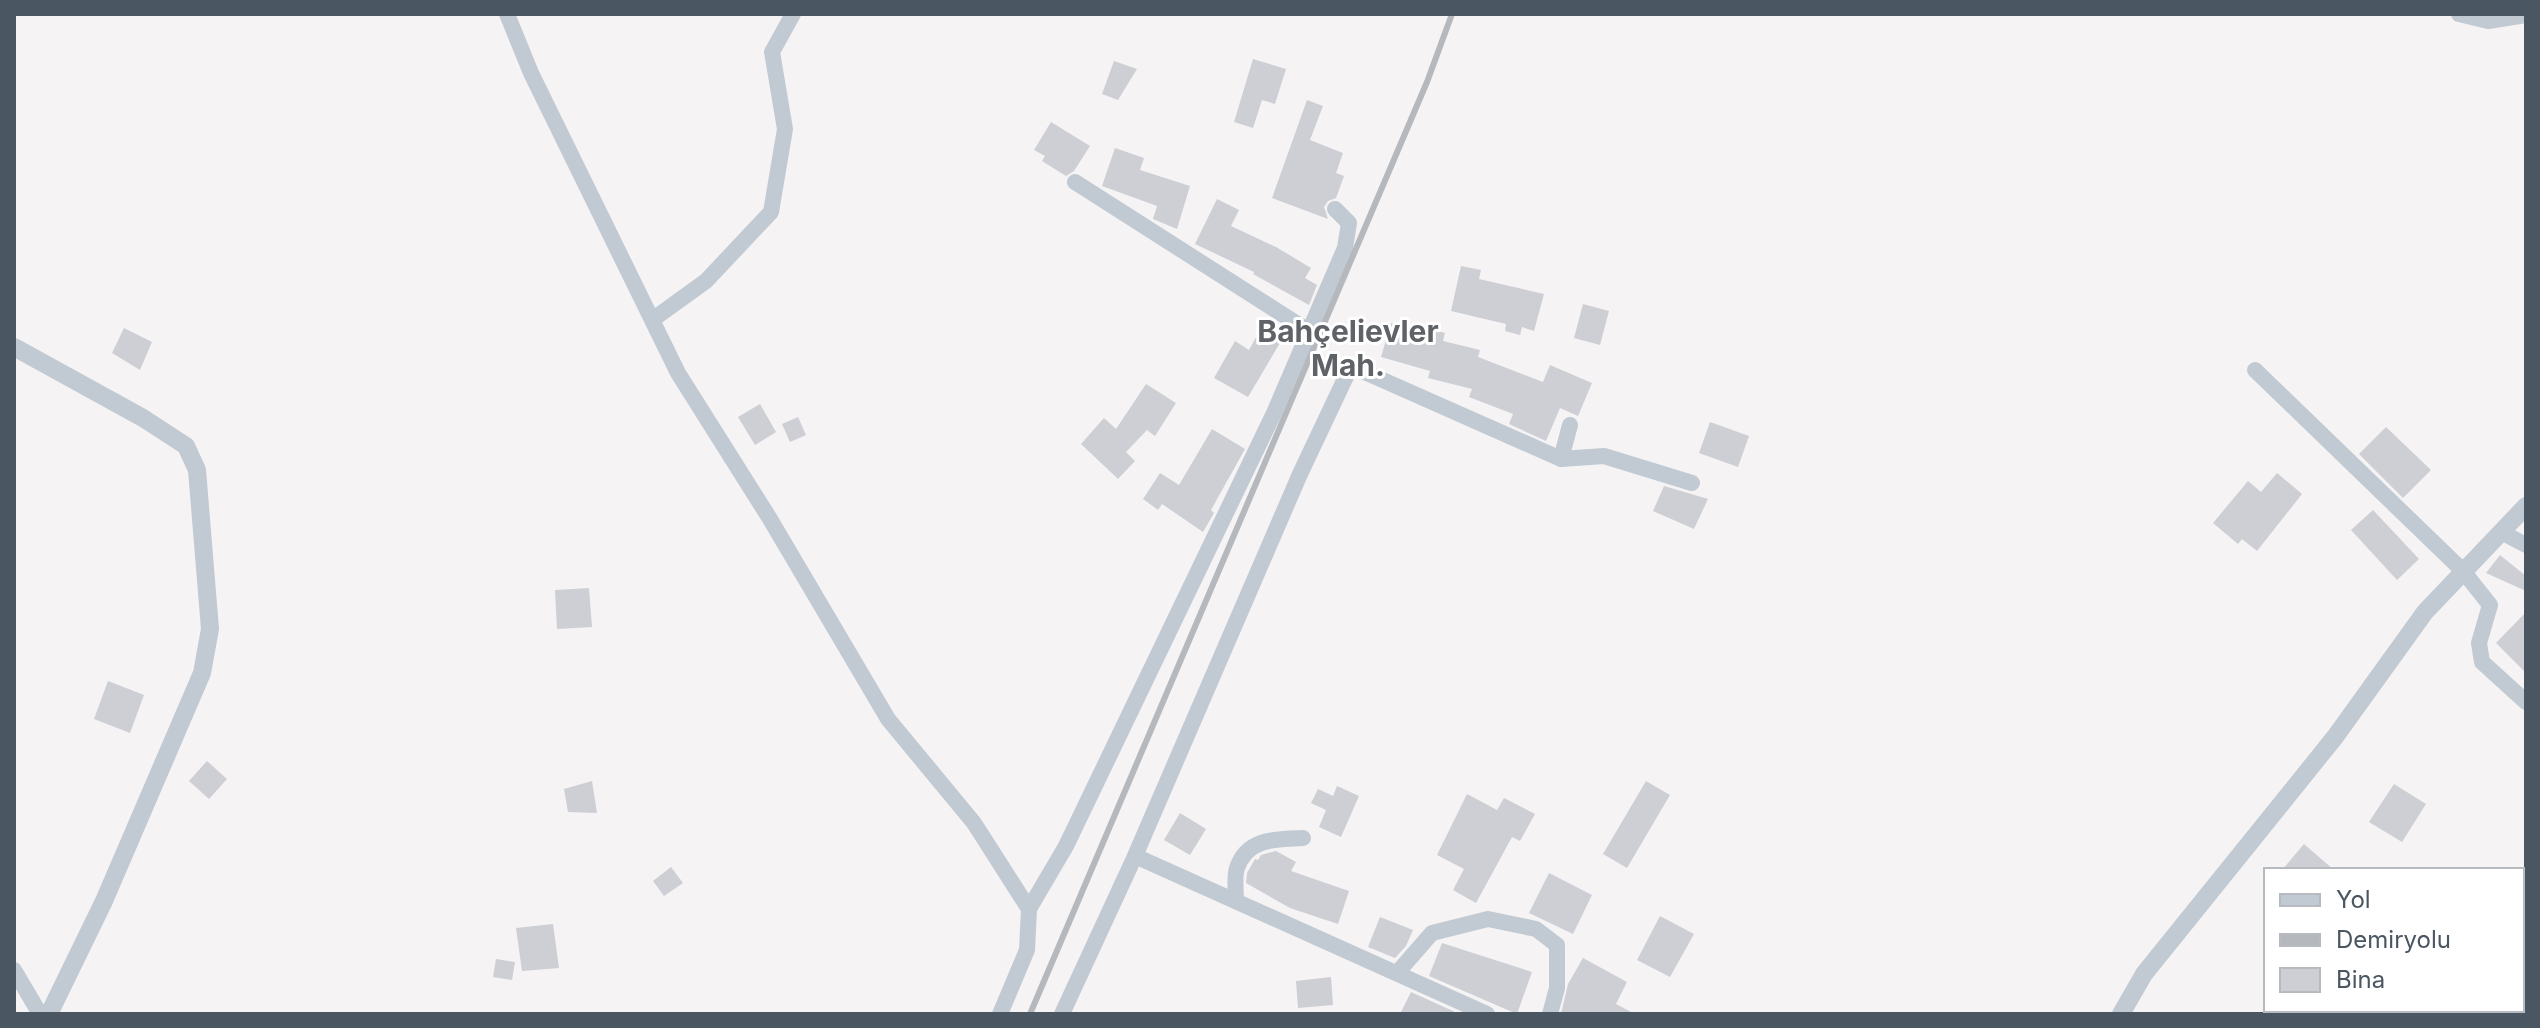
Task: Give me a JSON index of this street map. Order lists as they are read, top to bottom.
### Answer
{
  "districts": ["Bahçelievler Mah."],
  "legend": ["Yol", "Demiryolu", "Bina"]
}
